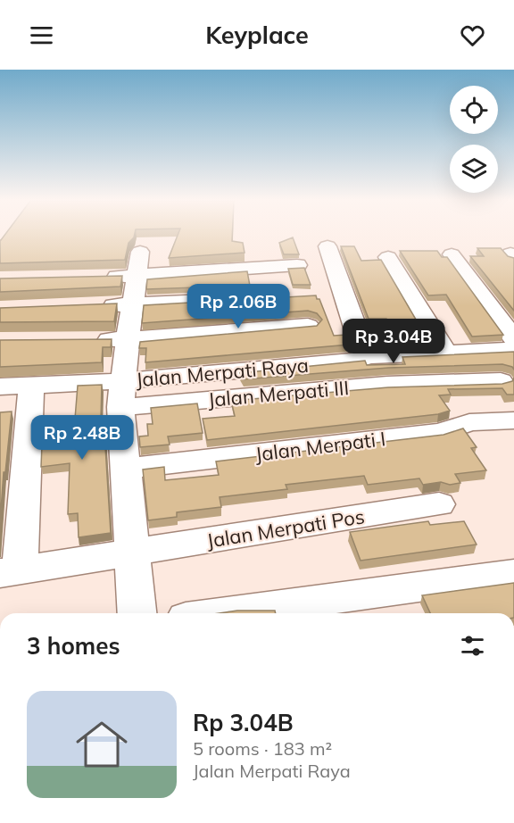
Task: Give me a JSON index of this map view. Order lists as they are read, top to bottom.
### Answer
{
  "streets": {
    "street": [
      "Jalan Merpati Raya",
      "Jalan Merpati III",
      "Jalan Merpati I",
      "Jalan Merpati Pos"
    ]
  },
  "crossings": [
    ["Jalan Merpati Raya", "Jalan Merpati III"]
  ],
  "page": {
    "header": "Keyplace",
    "price": ["Rp 2.06B", "Rp 3.04B", "Rp 2.48B"],
    "heading": "3 homes",
    "list": [
      {
        "name": "Rp 3.04B",
        "note": "5 rooms · 183 m² · Jalan Merpati Raya"
      }
    ]
  }
}
